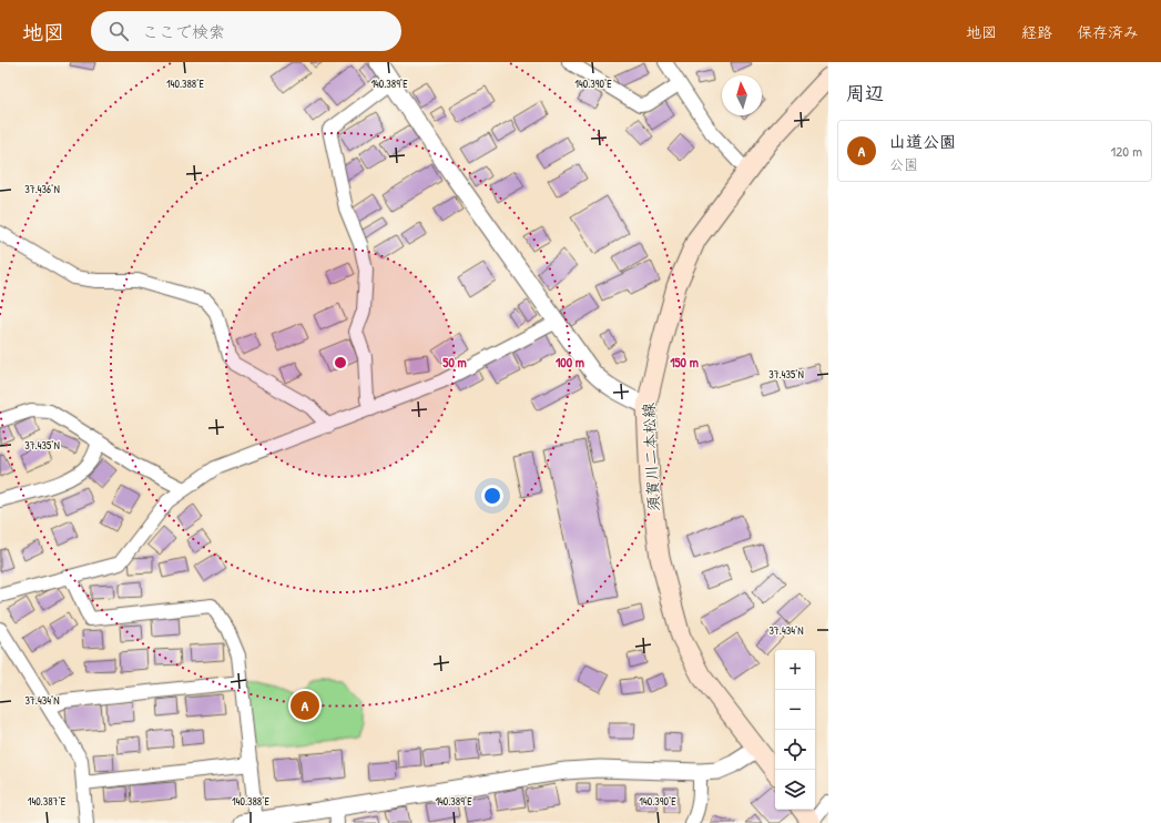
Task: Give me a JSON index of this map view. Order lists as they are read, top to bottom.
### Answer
{
  "streets": {
    "main road": ["須賀川二本松線"]
  },
  "north": "top",
  "page": {
    "header": "地図",
    "search": "ここで検索",
    "nav": ["地図", "経路", "保存済み"],
    "heading": "周辺",
    "list": [
      {
        "mark": "A",
        "name": "山道公園",
        "note": "公園",
        "value": "120 m"
      }
    ],
    "map_buttons": ["+", "−"],
    "pins": "A"
  },
  "coordinates": [
    "140.388°E",
    "140.389°E",
    "140.390°E",
    "37.436°N",
    "37.435°N",
    "37.434°N",
    "140.387°E"
  ],
  "rings": ["50 m", "100 m", "150 m"]
}
